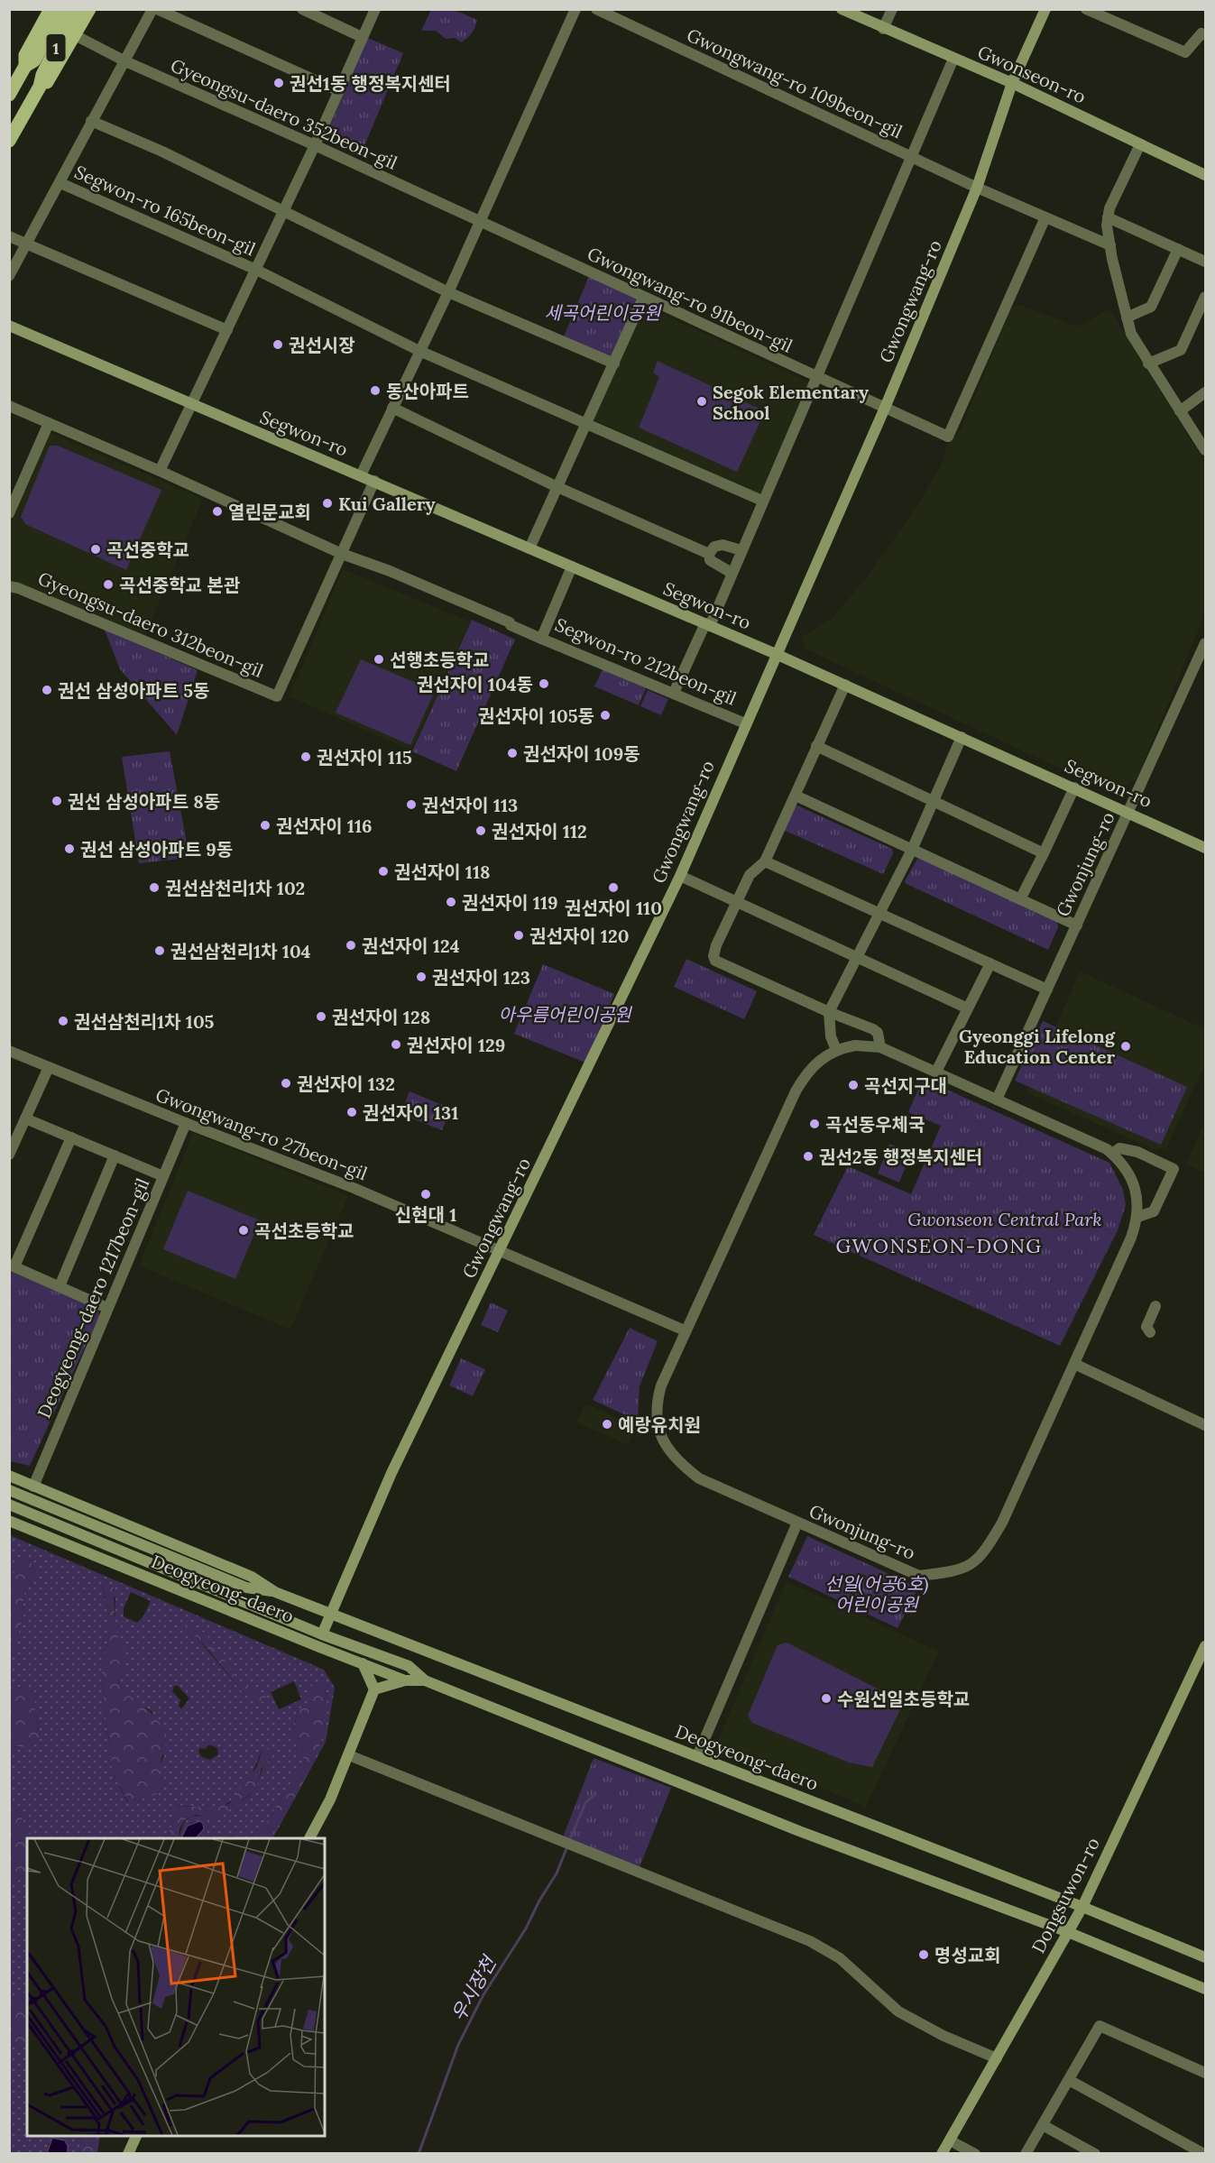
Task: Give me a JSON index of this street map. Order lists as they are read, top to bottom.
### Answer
{
  "streets": {
    "main road": [
      "1",
      "Gwonseon-ro",
      "Gwongwang-ro",
      "Segwon-ro",
      "Deogyeong-daero",
      "Dongsuwon-ro"
    ],
    "street": [
      "Gwongwang-ro 109beon-gil",
      "Gyeongsu-daero 352beon-gil",
      "Segwon-ro 165beon-gil",
      "Gwongwang-ro 91beon-gil",
      "Gyeongsu-daero 312beon-gil",
      "Segwon-ro 212beon-gil",
      "Gwonjung-ro",
      "Gwongwang-ro 27beon-gil",
      "Deogyeong-daero 1217beon-gil"
    ]
  },
  "crossings": [
    ["Gwonseon-ro", "Gwongwang-ro"],
    ["Gwongwang-ro 109beon-gil", "Gwongwang-ro 91beon-gil"],
    ["Gwongwang-ro 109beon-gil", "Gwongwang-ro"],
    ["Gyeongsu-daero 352beon-gil", "Segwon-ro 165beon-gil"],
    ["Gyeongsu-daero 352beon-gil", "Gwongwang-ro 91beon-gil"],
    ["Gwongwang-ro 91beon-gil", "Gwongwang-ro"],
    ["Gwongwang-ro", "Segwon-ro"],
    ["Gwongwang-ro", "Segwon-ro 212beon-gil"],
    ["Gwongwang-ro", "Gwongwang-ro 27beon-gil"],
    ["Gwongwang-ro", "Deogyeong-daero"],
    ["Segwon-ro", "Segwon-ro 212beon-gil"],
    ["Segwon-ro", "Gwonjung-ro"],
    ["Gwonjung-ro", "Gwongwang-ro 27beon-gil"],
    ["Gwongwang-ro 27beon-gil", "Deogyeong-daero 1217beon-gil"],
    ["Deogyeong-daero 1217beon-gil", "Deogyeong-daero"],
    ["Deogyeong-daero", "Dongsuwon-ro"]
  ],
  "districts": ["GWONSEON-DONG"],
  "water": ["우시장천"],
  "parks": [
    "세곡어린이공원",
    "아우름어린이공원",
    "Gwonseon Central Park",
    "선일(어공6호) 어린이공원"
  ],
  "places": [
    "권선1동 행정복지센터",
    "권선시장",
    "동산아파트",
    "Segok Elementary School",
    "Kui Gallery",
    "열린문교회",
    "곡선중학교",
    "곡선중학교 본관",
    "선행초등학교",
    "권선자이 104동",
    "권선 삼성아파트 5동",
    "권선자이 105동",
    "권선자이 109동",
    "권선자이 115",
    "권선 삼성아파트 8동",
    "권선자이 113",
    "권선자이 116",
    "권선자이 112",
    "권선 삼성아파트 9동",
    "권선자이 118",
    "권선삼천리1차 102",
    "권선자이 110",
    "권선자이 119",
    "권선자이 120",
    "권선자이 124",
    "권선삼천리1차 104",
    "권선자이 123",
    "권선자이 128",
    "권선삼천리1차 105",
    "권선자이 129",
    "Gyeonggi Lifelong Education Center",
    "권선자이 132",
    "곡선지구대",
    "권선자이 131",
    "곡선동우체국",
    "권선2동 행정복지센터",
    "신현대 1",
    "곡선초등학교",
    "예랑유치원",
    "수원선일초등학교",
    "명성교회"
  ]
}
